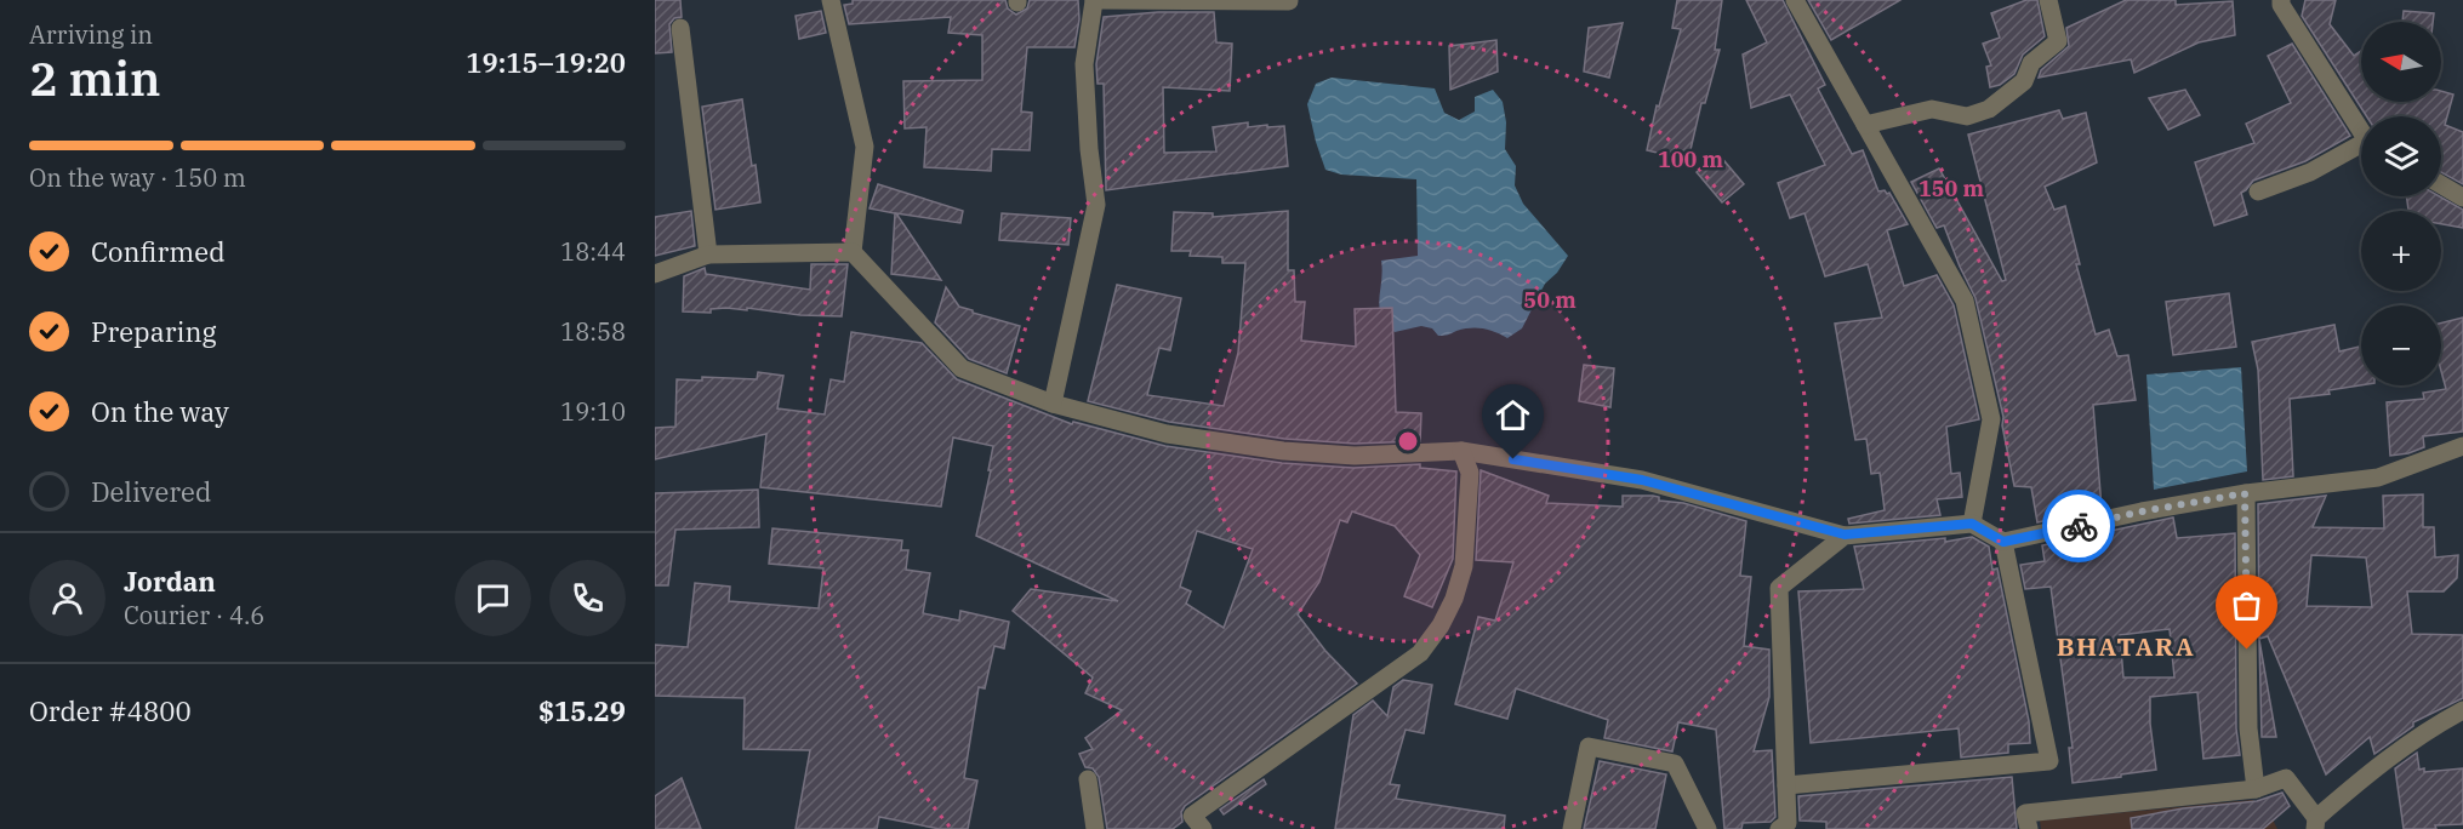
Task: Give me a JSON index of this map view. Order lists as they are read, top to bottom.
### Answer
{
  "districts": ["BHATARA"],
  "north": "left",
  "page": {
    "heading": ["2 min", "Arriving in", "19:15–19:20"],
    "panel": [
      "Jordan",
      "Courier · 4.6",
      "Order #4800",
      "$15.29"
    ],
    "map_buttons": ["+", "−"],
    "bar": "On the way · 150 m",
    "list": [
      ["Confirmed", "18:44"],
      ["Preparing", "18:58"],
      ["On the way", "19:10"],
      "Delivered"
    ]
  },
  "rings": ["100 m", "150 m", "50 m"]
}
